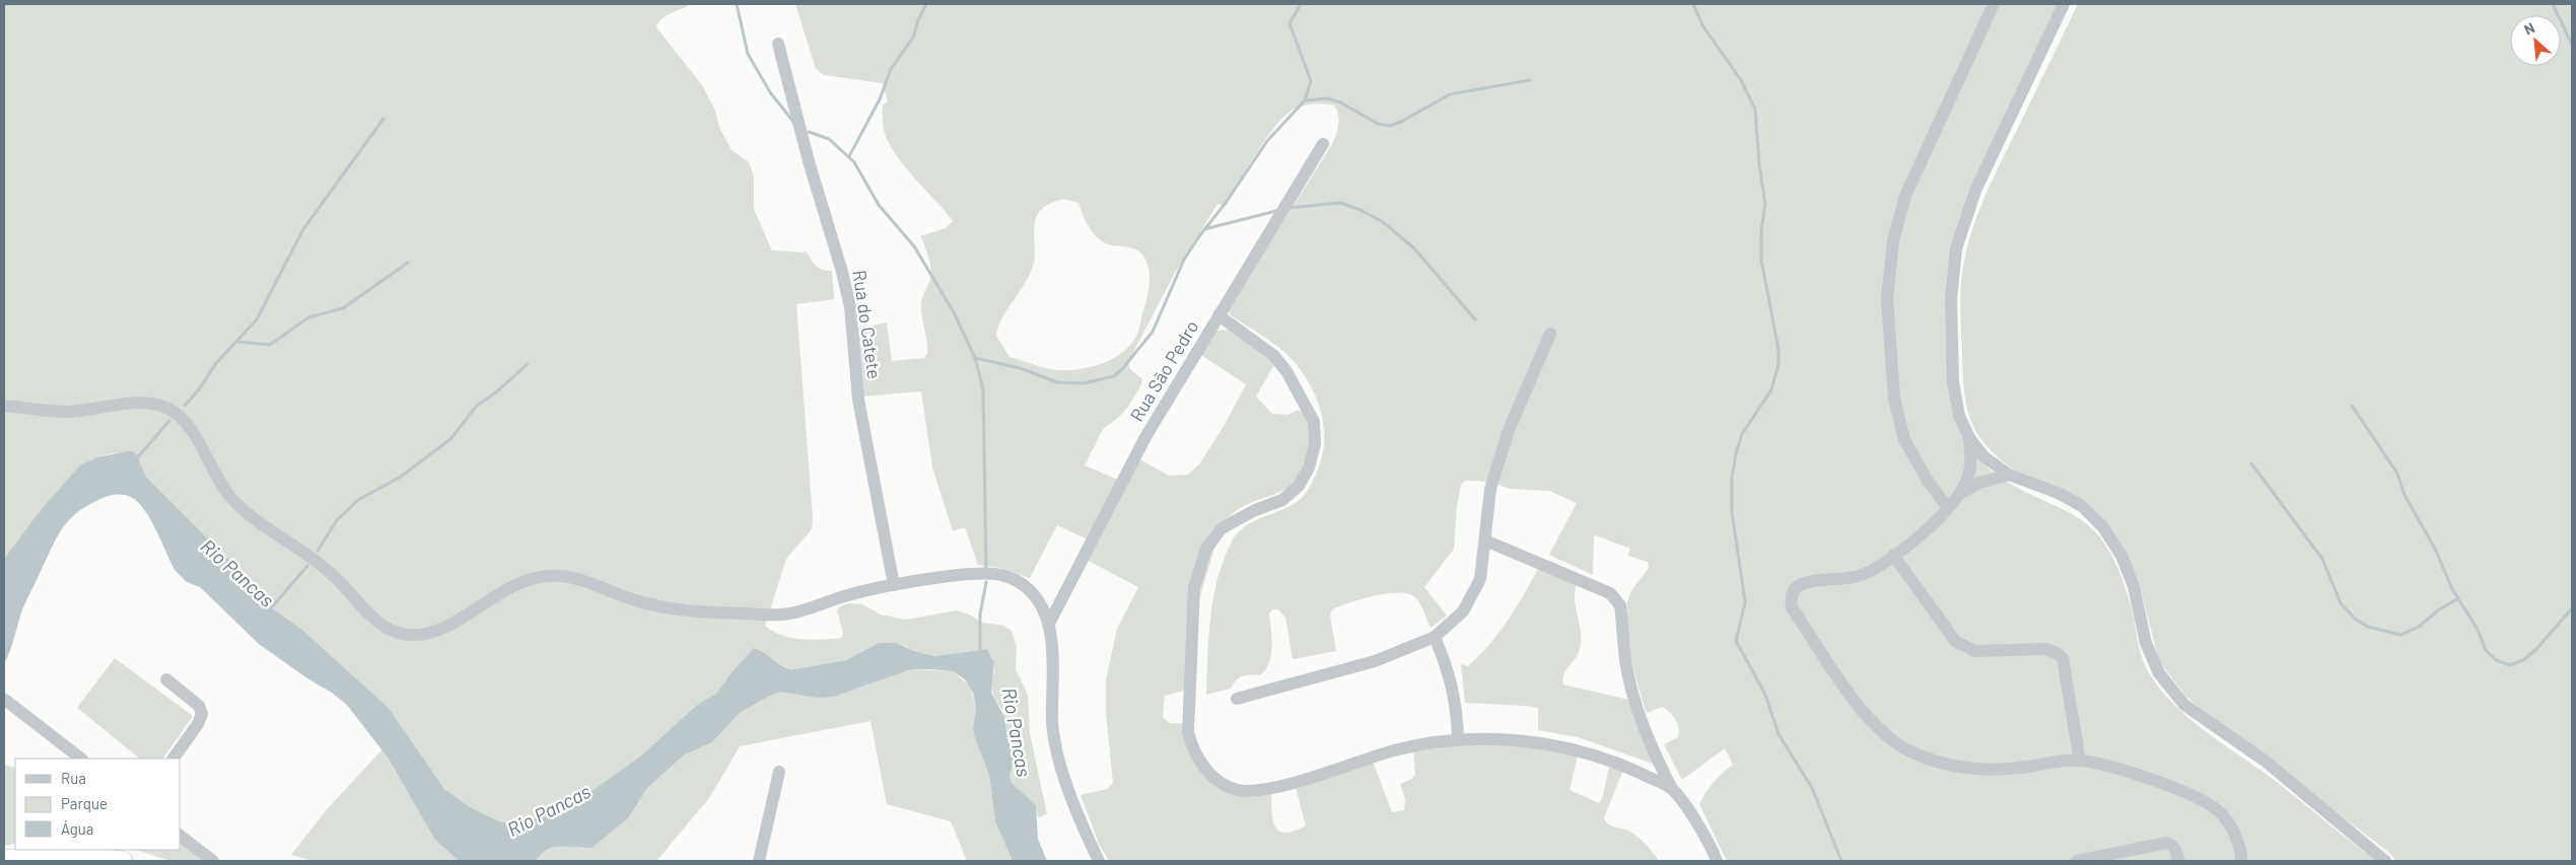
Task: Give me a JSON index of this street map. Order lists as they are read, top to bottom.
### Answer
{
  "streets": {
    "street": ["Rua do Catete", "Rua São Pedro"]
  },
  "water": ["Rio Pancas"],
  "legend": ["Rua", "Parque", "Água"],
  "north": "top left"
}
